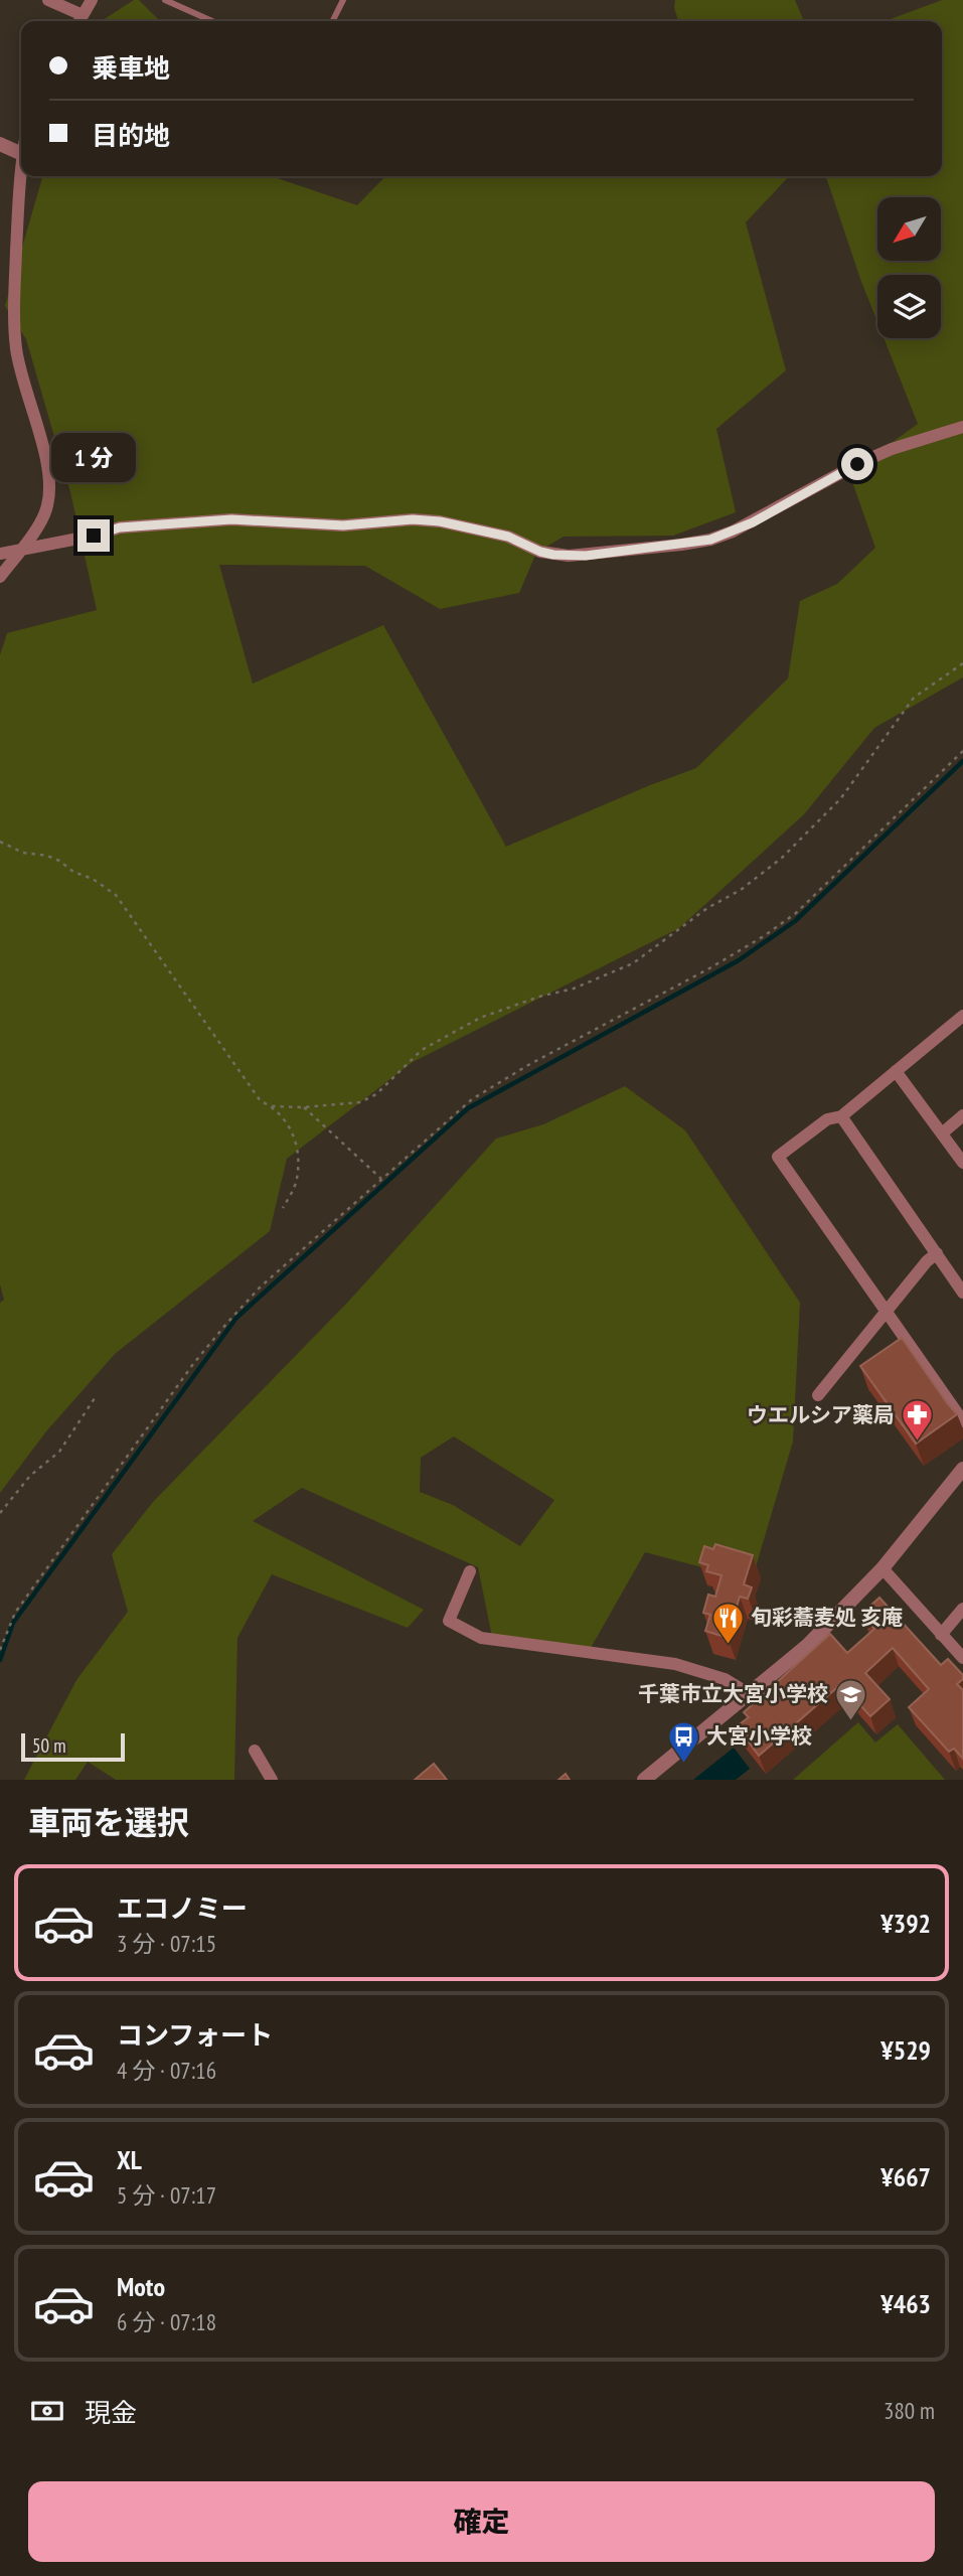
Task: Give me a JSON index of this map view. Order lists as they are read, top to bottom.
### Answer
{
  "places": {
    "pharmacy": ["ウエルシア薬局"],
    "restaurant": ["旬彩蕎麦処 亥庵"],
    "school or university": ["千葉市立大宮小学校"],
    "bus stop": ["大宮小学校"]
  },
  "scale_bar": "50 m",
  "north": "bottom left",
  "page": {
    "banner": ["乗車地", "目的地"],
    "bubble": "1 分",
    "scale": "50 m",
    "heading": "車両を選択",
    "list": [
      {
        "name": "エコノミー",
        "note": "3 分 · 07:15",
        "value": "¥392"
      },
      {
        "name": "コンフォート",
        "note": "4 分 · 07:16",
        "value": "¥529"
      },
      {
        "name": "XL",
        "note": "5 分 · 07:17",
        "value": "¥667"
      },
      {
        "name": "Moto",
        "note": "6 分 · 07:18",
        "value": "¥463"
      }
    ],
    "pay": ["現金", "380 m"],
    "buttons": "確定"
  }
}
